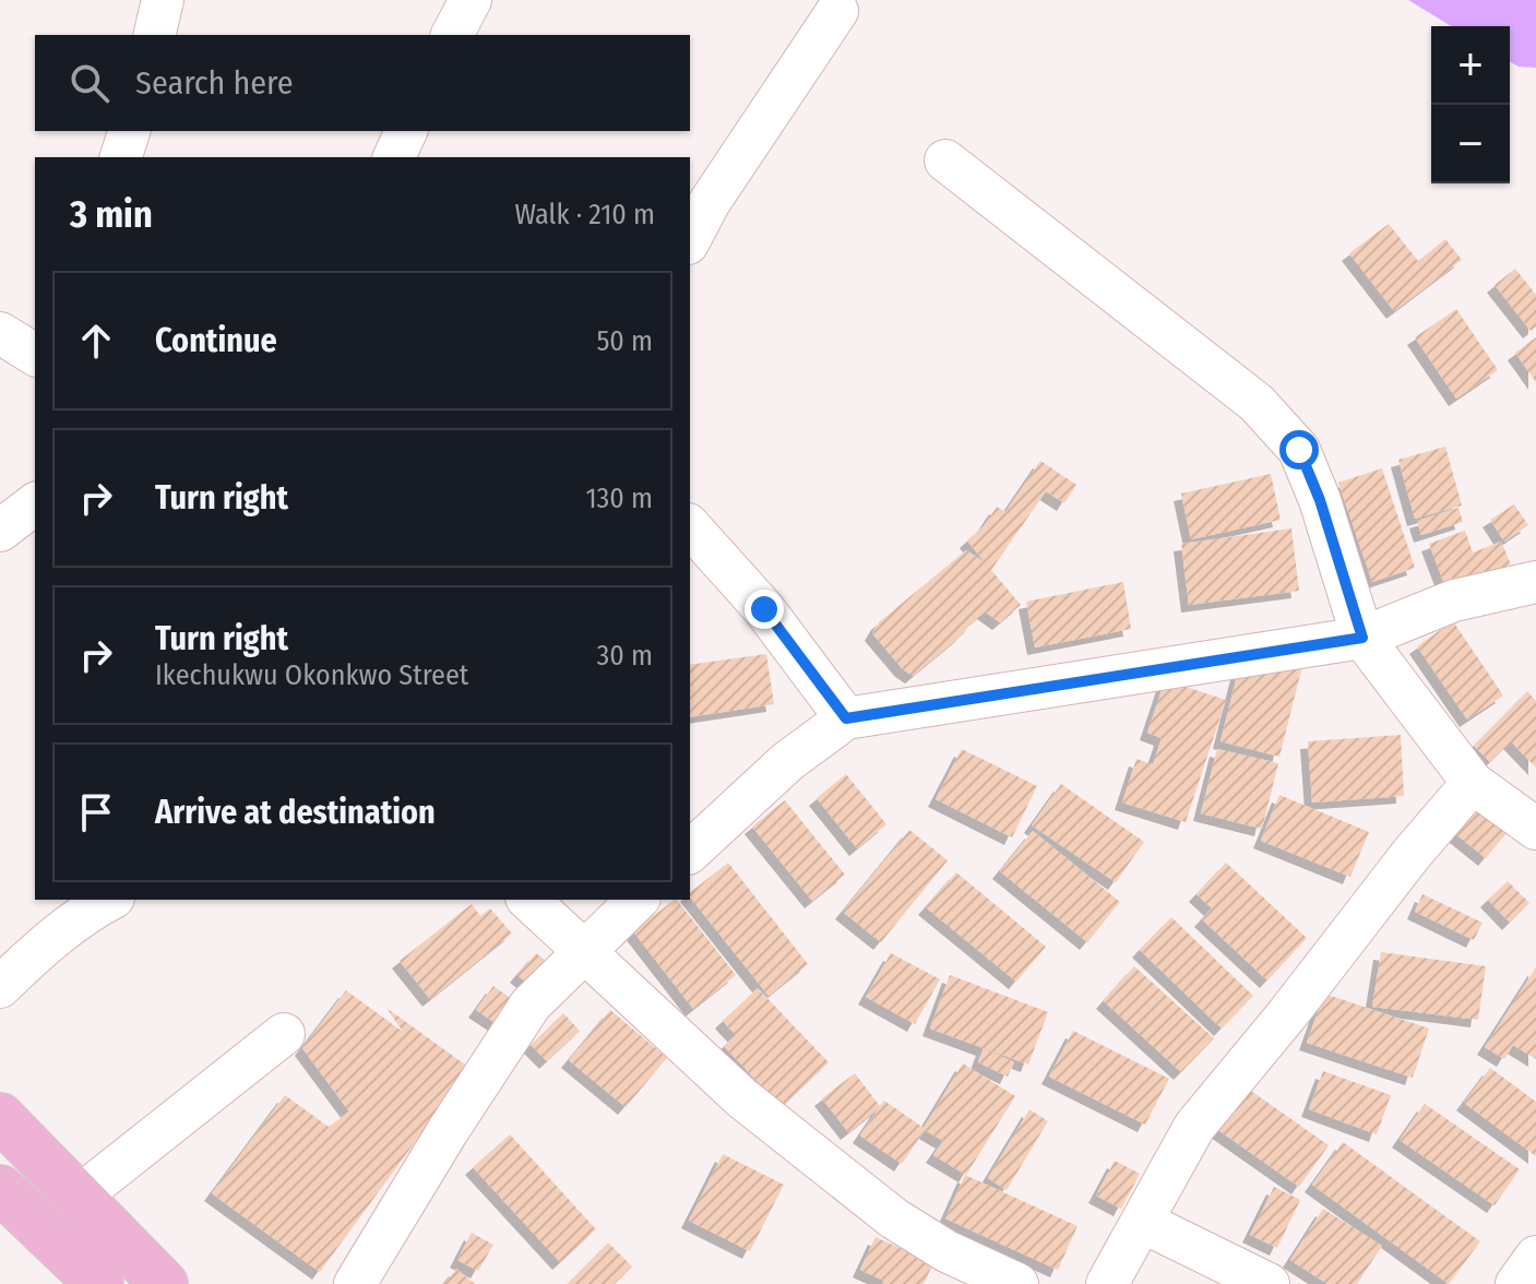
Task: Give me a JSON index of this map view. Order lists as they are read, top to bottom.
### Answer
{
  "page": {
    "map_buttons": ["+", "−"],
    "search": "Search here",
    "heading": ["3 min", "Walk · 210 m"],
    "list": [
      ["Continue", "50 m"],
      ["Turn right", "130 m"],
      ["Turn right", "Ikechukwu Okonkwo Street", "30 m"],
      "Arrive at destination"
    ]
  }
}
